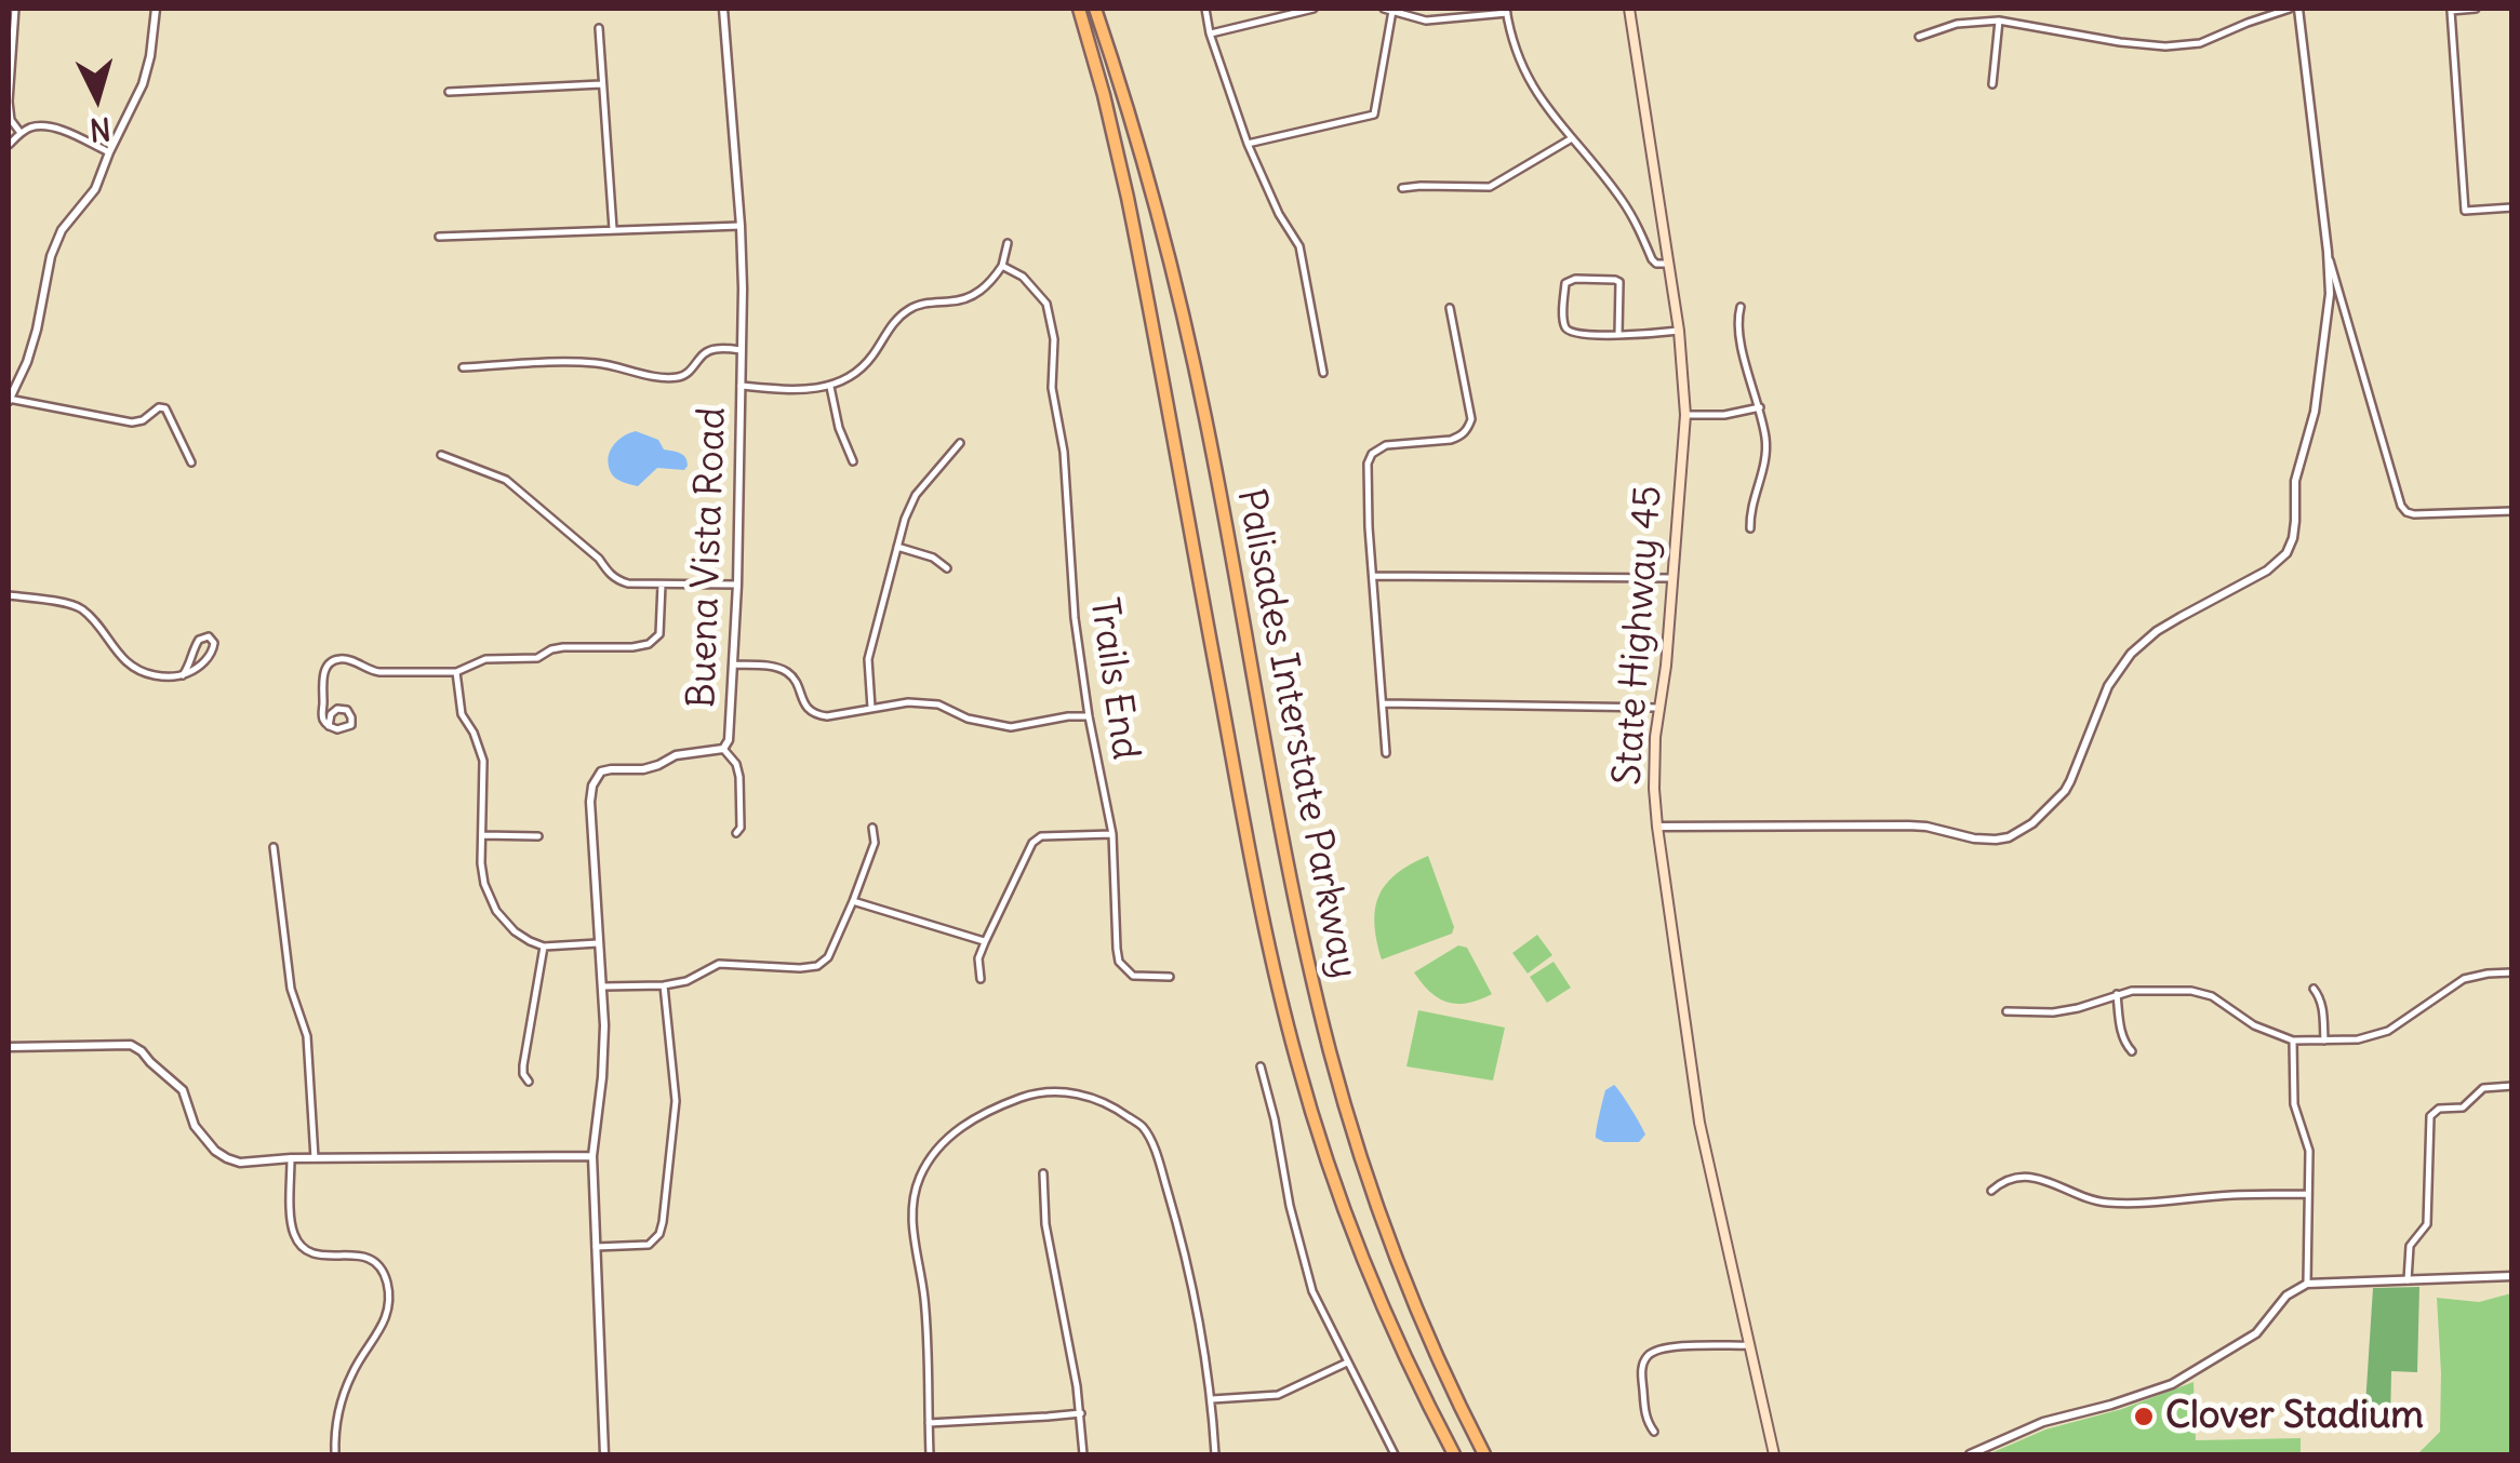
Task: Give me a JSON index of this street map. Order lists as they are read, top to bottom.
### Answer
{
  "streets": {
    "highway": ["Palisades Interstate Parkway"],
    "main road": ["State Highway 45"],
    "street": ["Buena Vista Road", "Trails End"]
  },
  "places": ["Clover Stadium"],
  "north": "bottom"
}
